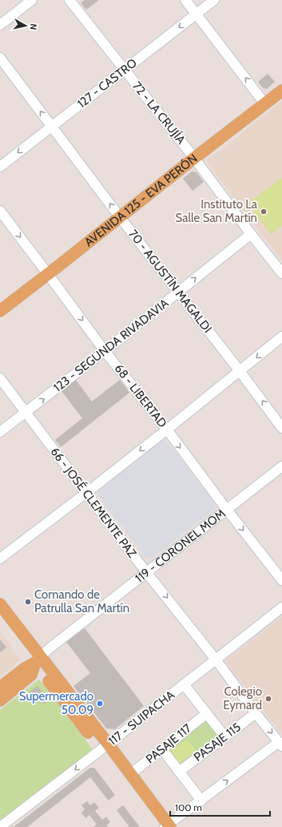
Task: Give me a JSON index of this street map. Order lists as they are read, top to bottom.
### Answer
{
  "streets": {
    "main road": ["AVENIDA 125 - EVA PERÓN", "119 - CORONEL MOM"],
    "street": [
      "127 - CASTRO",
      "72 - LA CRUJÍA",
      "70 - AGUSTÍN MAGALDI",
      "123 - SEGUNDA RIVADAVIA",
      "68 - LIBERTAD",
      "66 - JOSÉ CLEMENTE PAZ",
      "117 - SUIPACHA",
      "PASAJE 115",
      "PASAJE 117"
    ]
  },
  "crossings": [
    ["127 - CASTRO", "72 - LA CRUJÍA"],
    ["127 - CASTRO", "70 - AGUSTÍN MAGALDI"],
    ["72 - LA CRUJÍA", "AVENIDA 125 - EVA PERÓN"],
    ["72 - LA CRUJÍA", "123 - SEGUNDA RIVADAVIA"],
    ["AVENIDA 125 - EVA PERÓN", "70 - AGUSTÍN MAGALDI"],
    ["AVENIDA 125 - EVA PERÓN", "68 - LIBERTAD"],
    ["70 - AGUSTÍN MAGALDI", "123 - SEGUNDA RIVADAVIA"],
    ["123 - SEGUNDA RIVADAVIA", "68 - LIBERTAD"],
    ["123 - SEGUNDA RIVADAVIA", "66 - JOSÉ CLEMENTE PAZ"],
    ["68 - LIBERTAD", "119 - CORONEL MOM"],
    ["66 - JOSÉ CLEMENTE PAZ", "119 - CORONEL MOM"],
    ["66 - JOSÉ CLEMENTE PAZ", "117 - SUIPACHA"],
    ["66 - JOSÉ CLEMENTE PAZ", "PASAJE 115"]
  ],
  "one_way": [
    "127 - CASTRO",
    "70 - AGUSTÍN MAGALDI",
    "123 - SEGUNDA RIVADAVIA",
    "68 - LIBERTAD",
    "117 - SUIPACHA"
  ],
  "places": [
    "Instituto La Salle San Martín",
    "Comando de Patrulla San Martín",
    "Colegio Eymard",
    "Supermercado 50.09"
  ],
  "scale_bar": "100 m",
  "north": "right"
}
